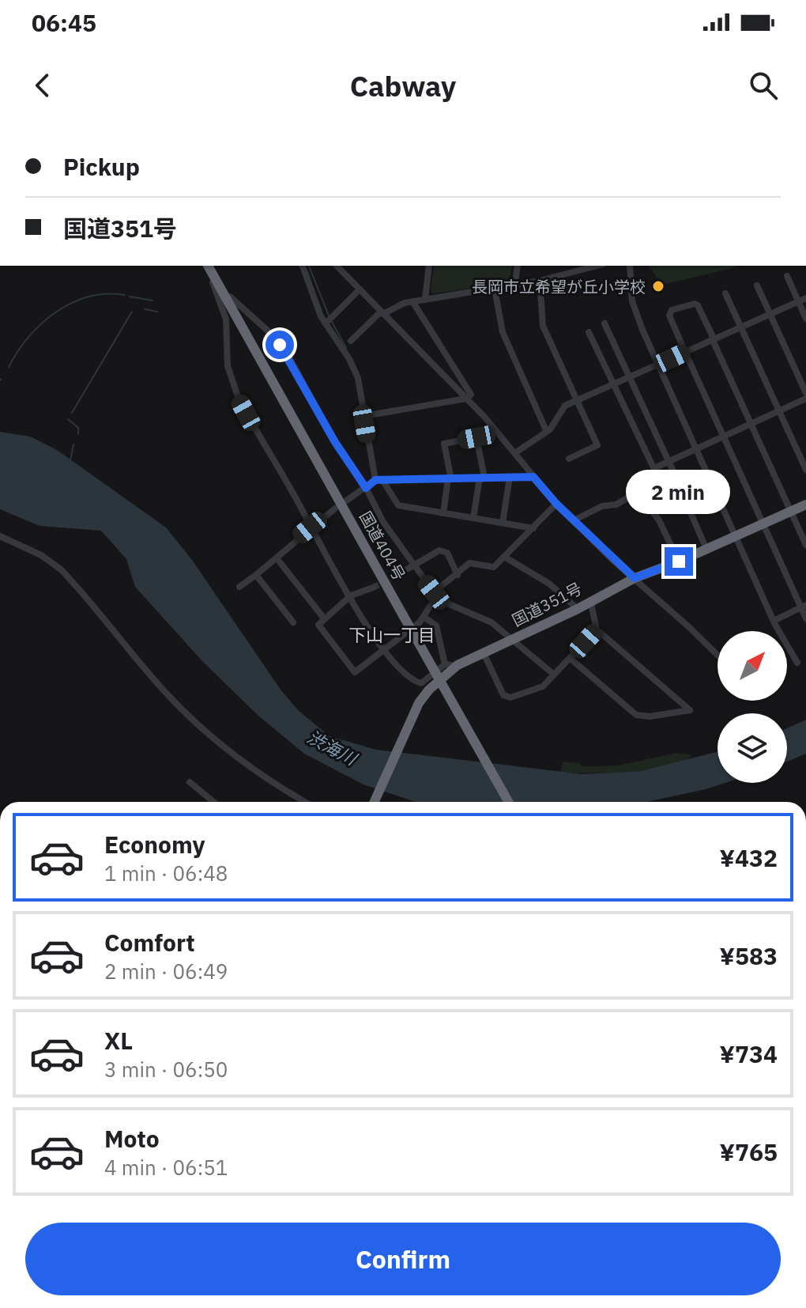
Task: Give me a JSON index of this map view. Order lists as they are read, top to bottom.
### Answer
{
  "streets": {
    "highway": ["国道404号", "国道351号"]
  },
  "districts": ["下山一丁目"],
  "water": ["渋海川"],
  "places": ["長岡市立希望が丘小学校"],
  "north": "top right",
  "page": {
    "status": "06:45",
    "header": "Cabway",
    "banner": ["Pickup", "国道351号"],
    "bubble": "2 min",
    "list": [
      {
        "name": "Economy",
        "note": "1 min · 06:48",
        "value": "¥432"
      },
      {
        "name": "Comfort",
        "note": "2 min · 06:49",
        "value": "¥583"
      },
      {
        "name": "XL",
        "note": "3 min · 06:50",
        "value": "¥734"
      },
      {
        "name": "Moto",
        "note": "4 min · 06:51",
        "value": "¥765"
      }
    ],
    "buttons": "Confirm"
  }
}
